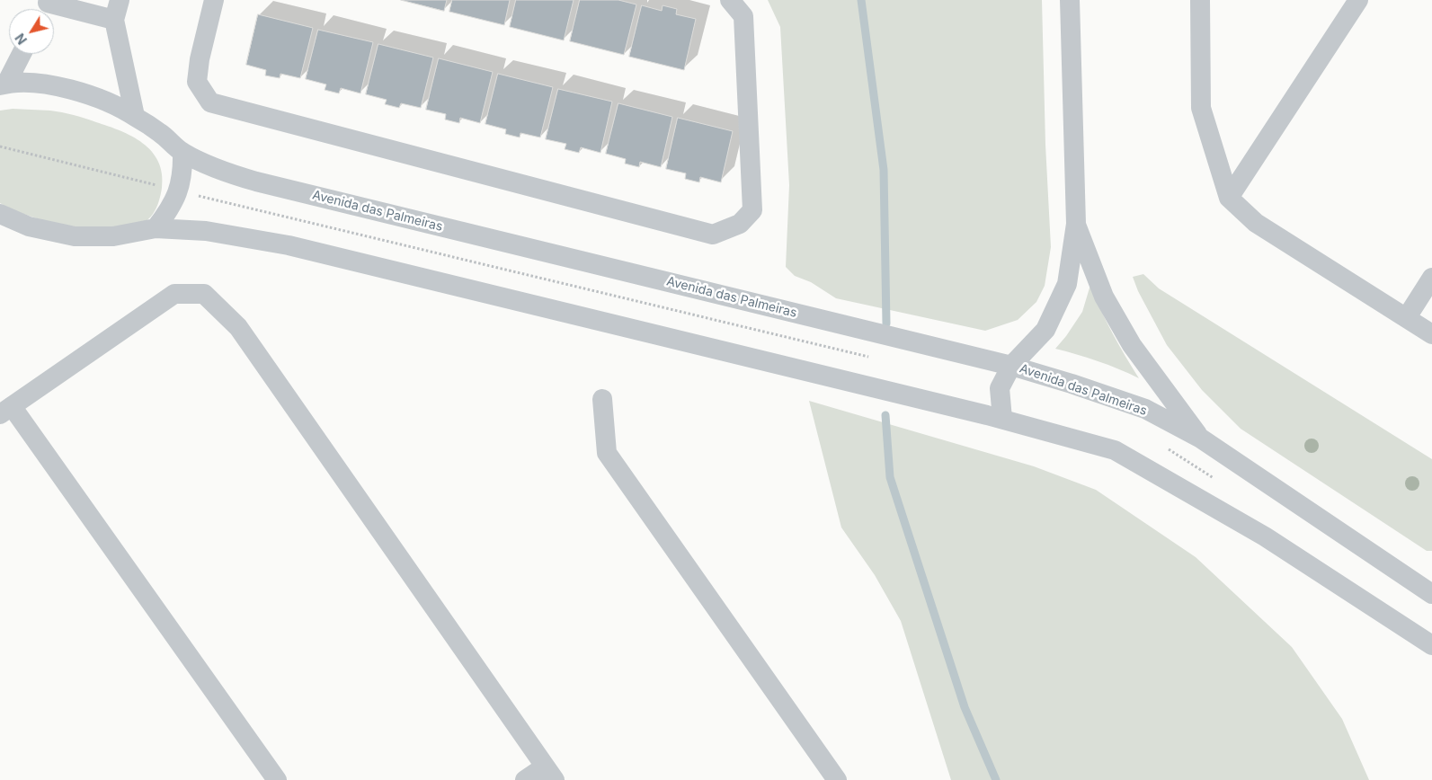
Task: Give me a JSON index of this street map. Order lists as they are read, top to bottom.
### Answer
{
  "streets": {
    "street": ["Avenida das Palmeiras"]
  },
  "north": "bottom left"
}
